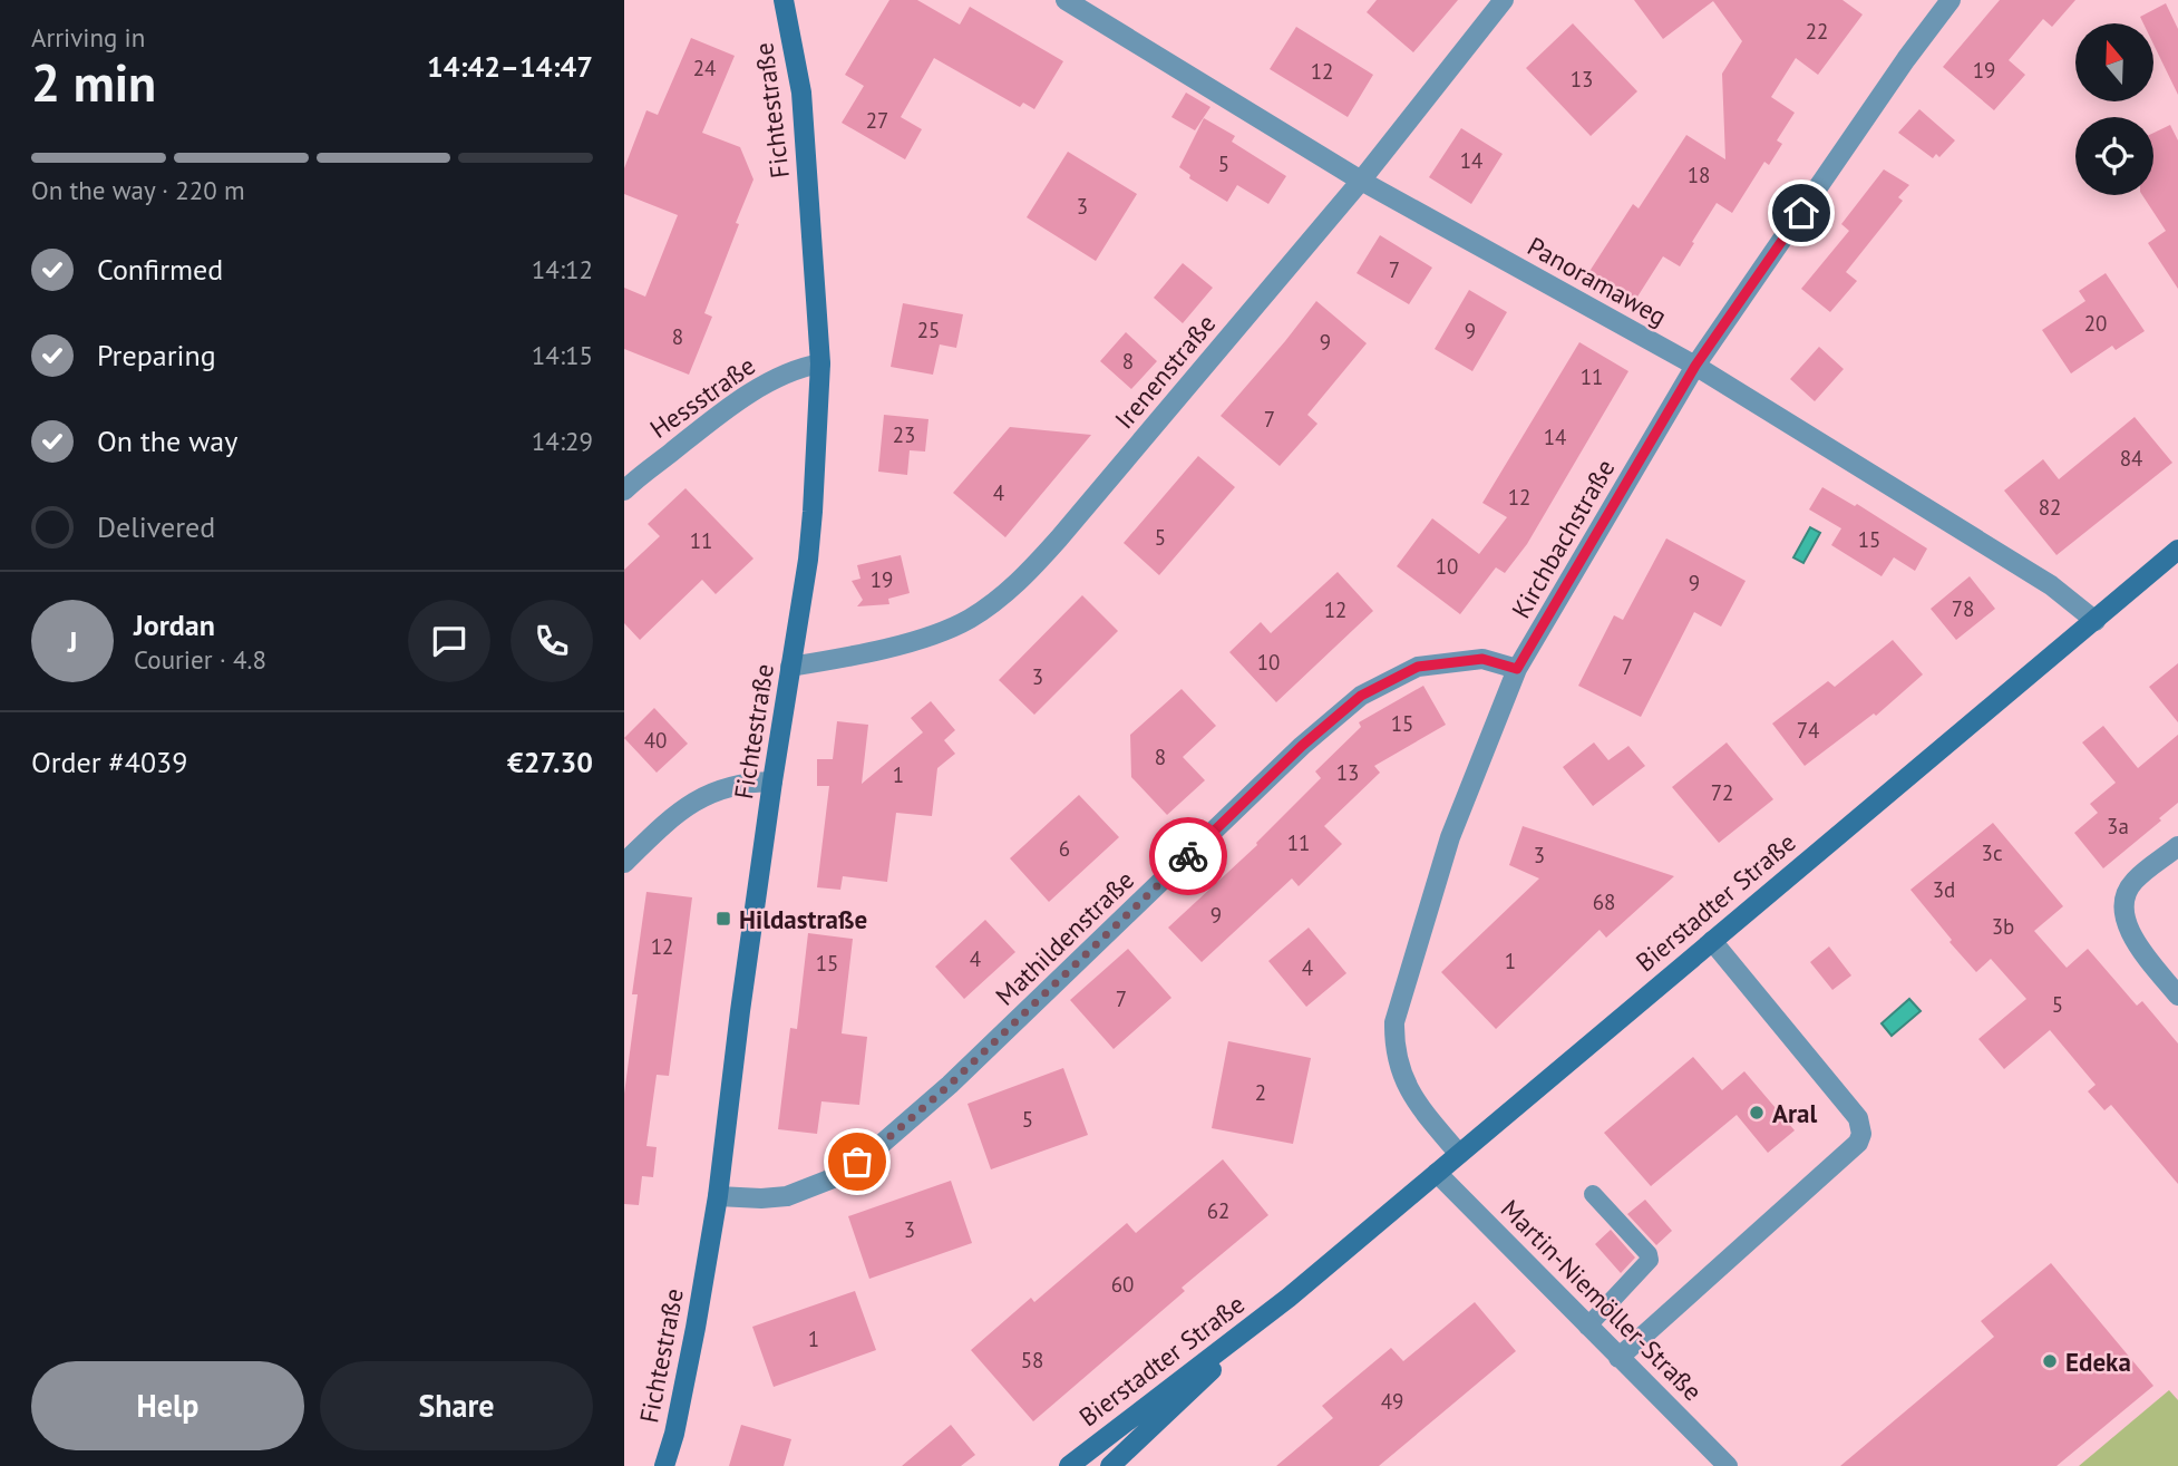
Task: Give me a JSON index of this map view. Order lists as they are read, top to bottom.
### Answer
{
  "streets": {
    "main road": ["Fichtestraße", "Bierstadter Straße"],
    "street": [
      "Panoramaweg",
      "Irenenstraße",
      "Hessstraße",
      "Kirchbachstraße",
      "Mathildenstraße",
      "Martin-Niemöller-Straße"
    ]
  },
  "crossings": [
    ["Fichtestraße", "Irenenstraße"],
    ["Fichtestraße", "Hessstraße"],
    ["Fichtestraße", "Mathildenstraße"],
    ["Panoramaweg", "Irenenstraße"],
    ["Panoramaweg", "Kirchbachstraße"],
    ["Panoramaweg", "Bierstadter Straße"],
    ["Kirchbachstraße", "Bierstadter Straße"],
    ["Kirchbachstraße", "Mathildenstraße"],
    ["Bierstadter Straße", "Martin-Niemöller-Straße"]
  ],
  "places": {
    "transit": ["Hildastraße"],
    "other": ["Aral", "Edeka"]
  },
  "house_numbers": [
    "22",
    "24",
    "19",
    "12",
    "13",
    "27",
    "14",
    "5",
    "18",
    "3",
    "7",
    "20",
    "25",
    "9",
    "8",
    "9",
    "8",
    "11",
    "7",
    "23",
    "14",
    "84",
    "4",
    "12",
    "82",
    "5",
    "15",
    "11",
    "10",
    "19",
    "9",
    "78",
    "12",
    "10",
    "7",
    "3",
    "15",
    "74",
    "40",
    "8",
    "13",
    "1",
    "72",
    "3a",
    "11",
    "6",
    "3c",
    "3",
    "3d",
    "68",
    "9",
    "3b",
    "12",
    "4",
    "1",
    "15",
    "4",
    "7",
    "5",
    "2",
    "5",
    "62",
    "3",
    "60",
    "1",
    "58",
    "49"
  ],
  "north": "top",
  "page": {
    "heading": ["2 min", "Arriving in", "14:42–14:47"],
    "panel": [
      "Jordan",
      "Courier · 4.8",
      "Order #4039",
      "€27.30"
    ],
    "bar": "On the way · 220 m",
    "list": [
      ["Confirmed", "14:12"],
      ["Preparing", "14:15"],
      ["On the way", "14:29"],
      "Delivered"
    ],
    "round": "J",
    "buttons": ["Help", "Share"]
  }
}
